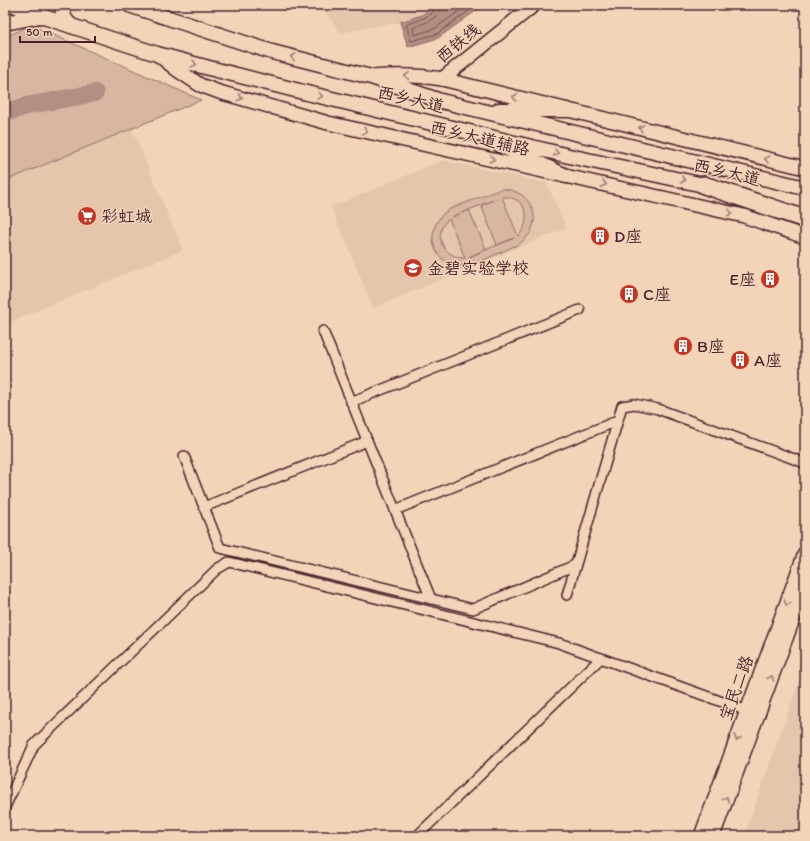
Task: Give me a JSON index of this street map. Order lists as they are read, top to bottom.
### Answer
{
  "streets": {
    "main road": ["西乡大道"],
    "street": ["西铁线", "西乡大道辅路", "宝民二路"]
  },
  "crossings": [
    ["西乡大道", "西乡大道辅路"]
  ],
  "places": {
    "supermarket": ["彩虹城"],
    "building": [
      "D座",
      "E座",
      "C座",
      "B座",
      "A座"
    ],
    "school or university": ["金碧实验学校"]
  },
  "scale_bar": "50 m"
}
